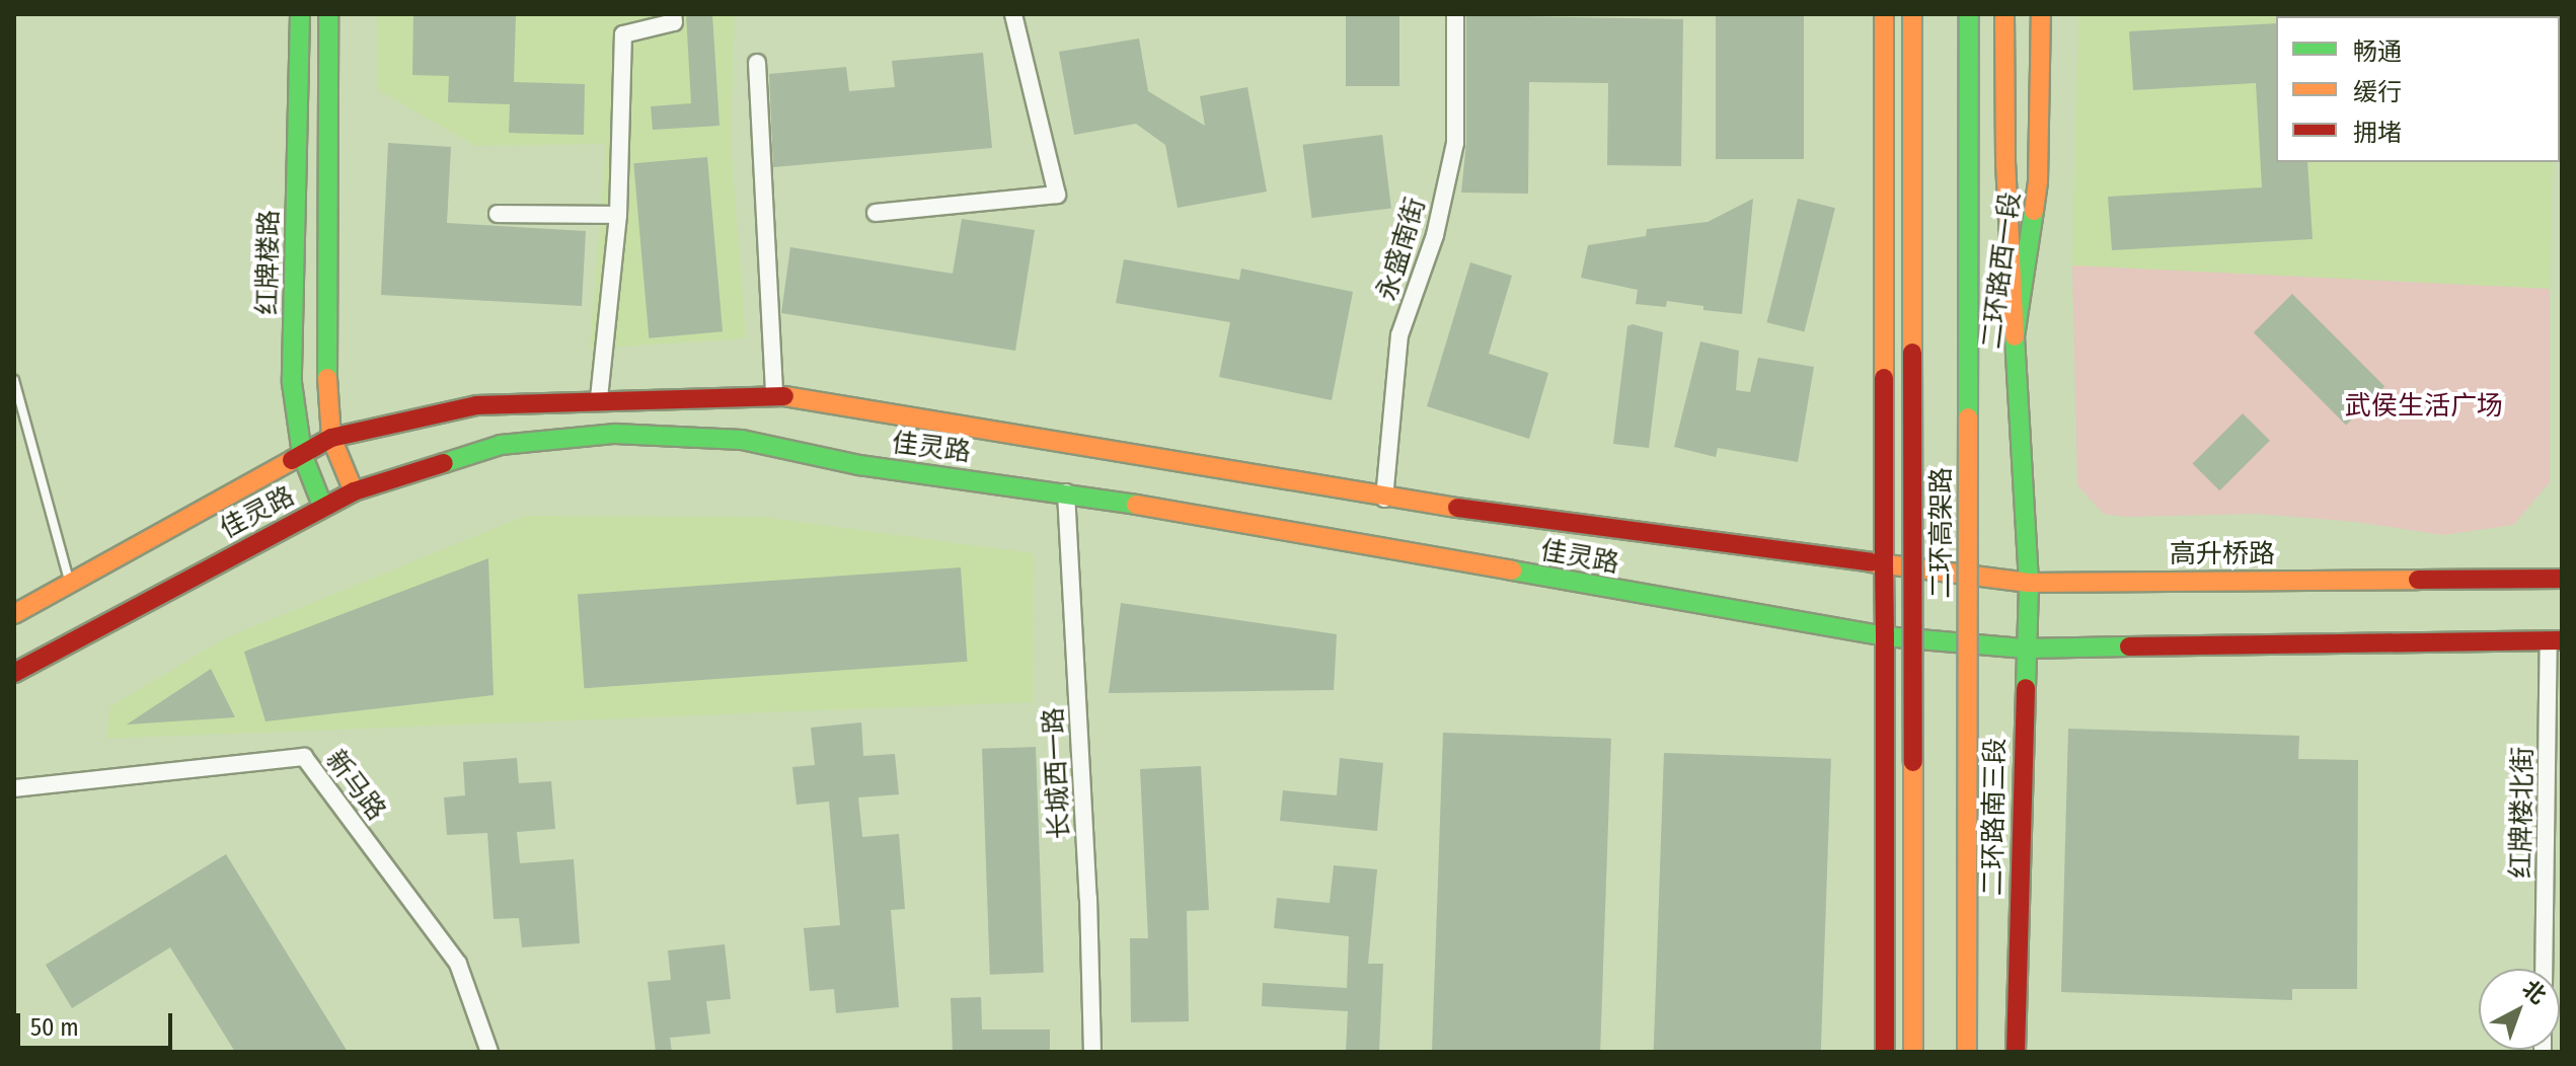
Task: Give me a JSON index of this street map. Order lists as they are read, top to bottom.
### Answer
{
  "streets": {
    "main road": [
      "红牌楼路",
      "二环路西一段",
      "佳灵路",
      "二环高架路",
      "高升桥路",
      "二环路南三段"
    ],
    "street": [
      "永盛南街",
      "长城西一路",
      "新马路",
      "红牌楼北街"
    ]
  },
  "crossings": [
    ["永盛南街", "佳灵路"],
    ["红牌楼路", "佳灵路"],
    ["二环路西一段", "高升桥路"],
    ["二环路西一段", "二环路南三段"],
    ["佳灵路", "高升桥路"],
    ["佳灵路", "长城西一路"],
    ["高升桥路", "二环路南三段"]
  ],
  "parks": ["武侯生活广场"],
  "legend": ["畅通", "缓行", "拥堵"],
  "scale_bar": "50 m",
  "north": "top right"
}
